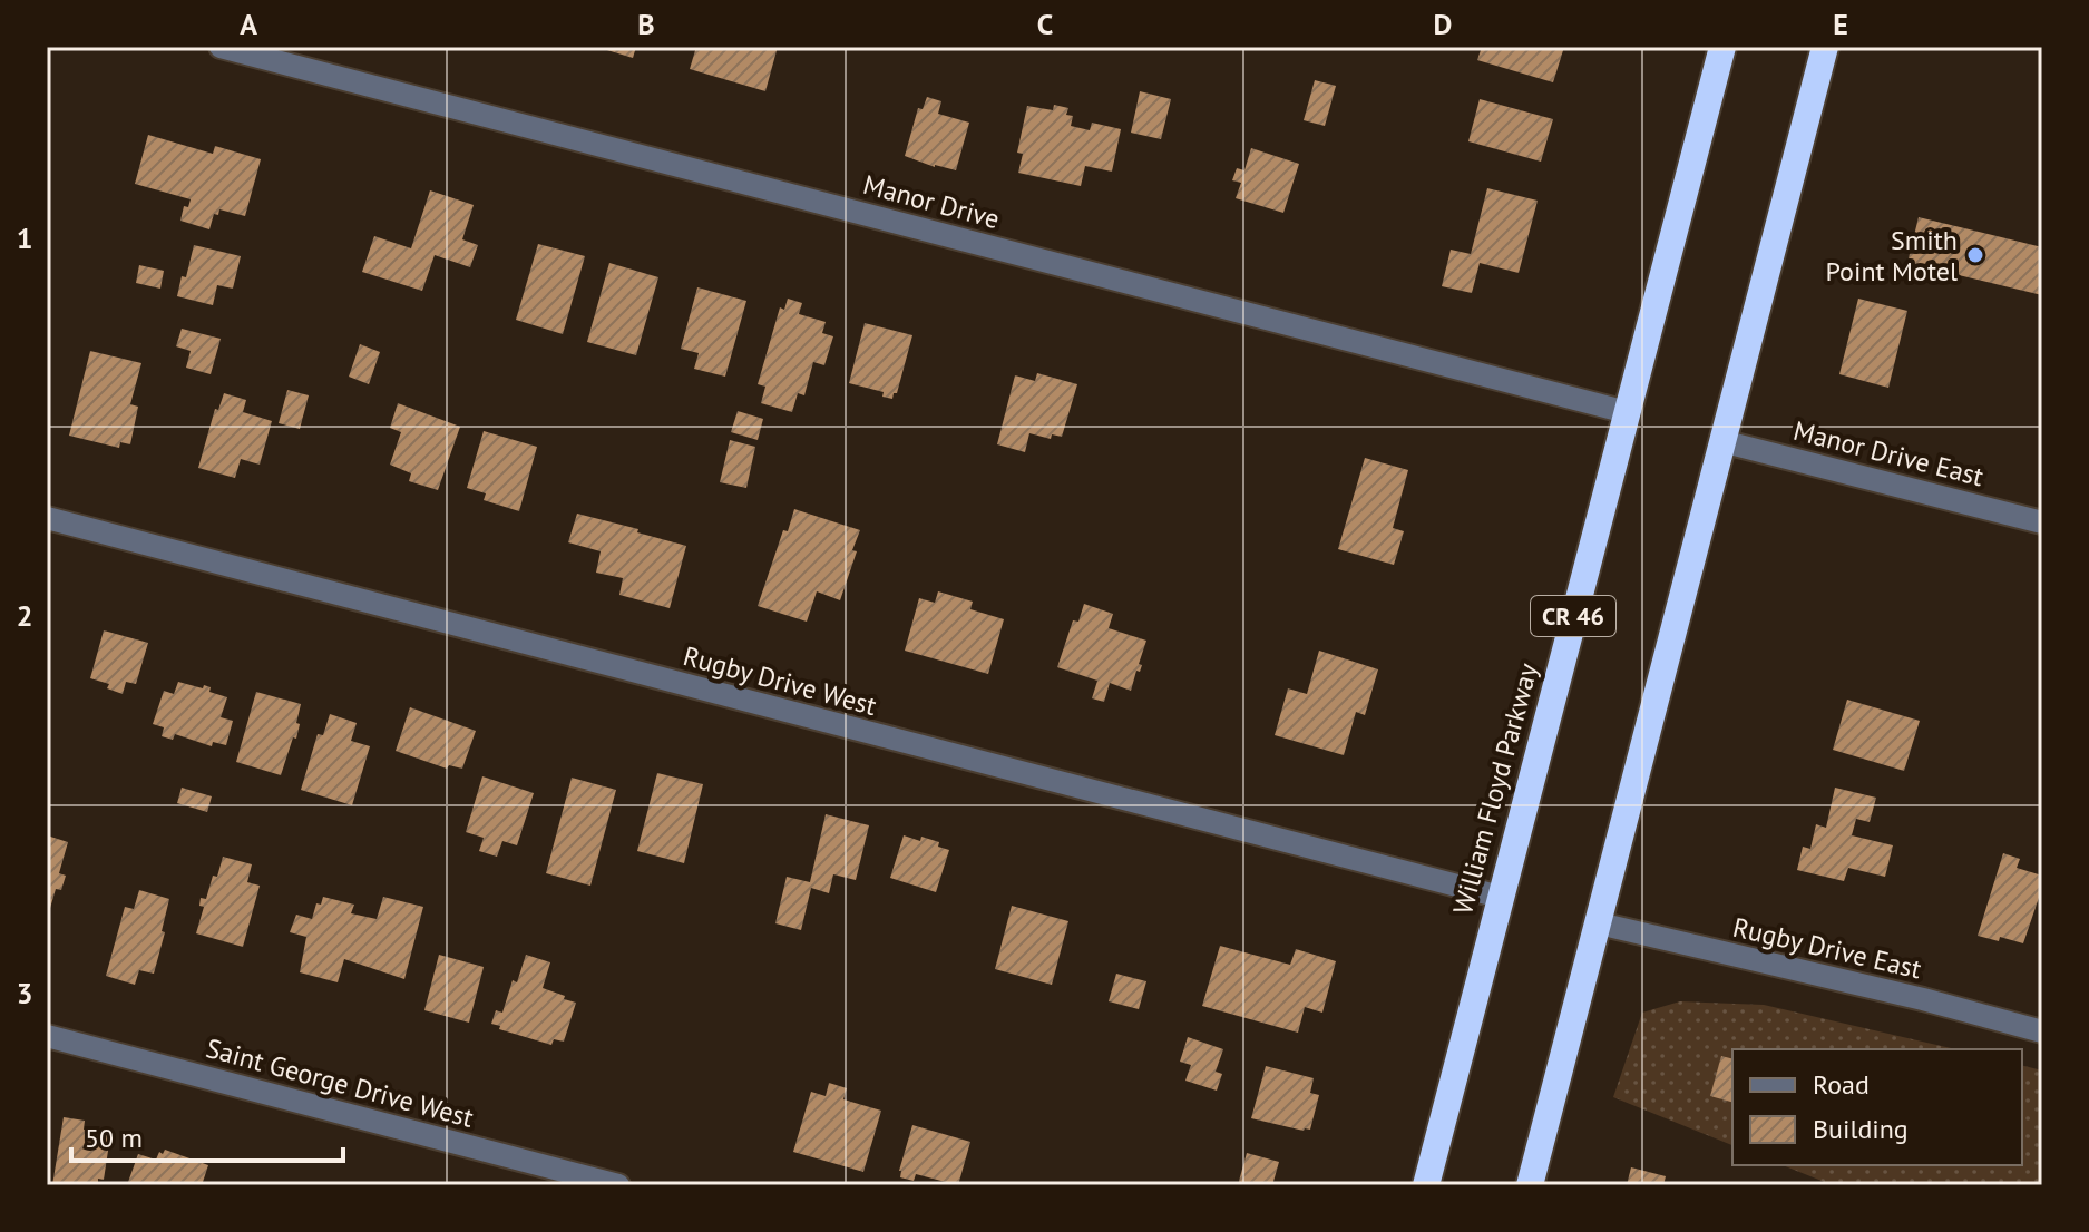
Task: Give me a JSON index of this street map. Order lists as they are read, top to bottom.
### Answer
{
  "streets": {
    "highway": ["CR 46", "William Floyd Parkway"],
    "street": [
      "Manor Drive",
      "Manor Drive East",
      "Rugby Drive West",
      "Rugby Drive East",
      "Saint George Drive West"
    ]
  },
  "crossings": [
    ["Manor Drive", "William Floyd Parkway"],
    ["Rugby Drive West", "William Floyd Parkway"]
  ],
  "places": ["Smith Point Motel"],
  "legend": ["Road", "Building"],
  "scale_bar": "50 m",
  "grid": {
    "columns": [
      "A",
      "B",
      "C",
      "D",
      "E"
    ],
    "rows": ["1", "2", "3"]
  }
}
